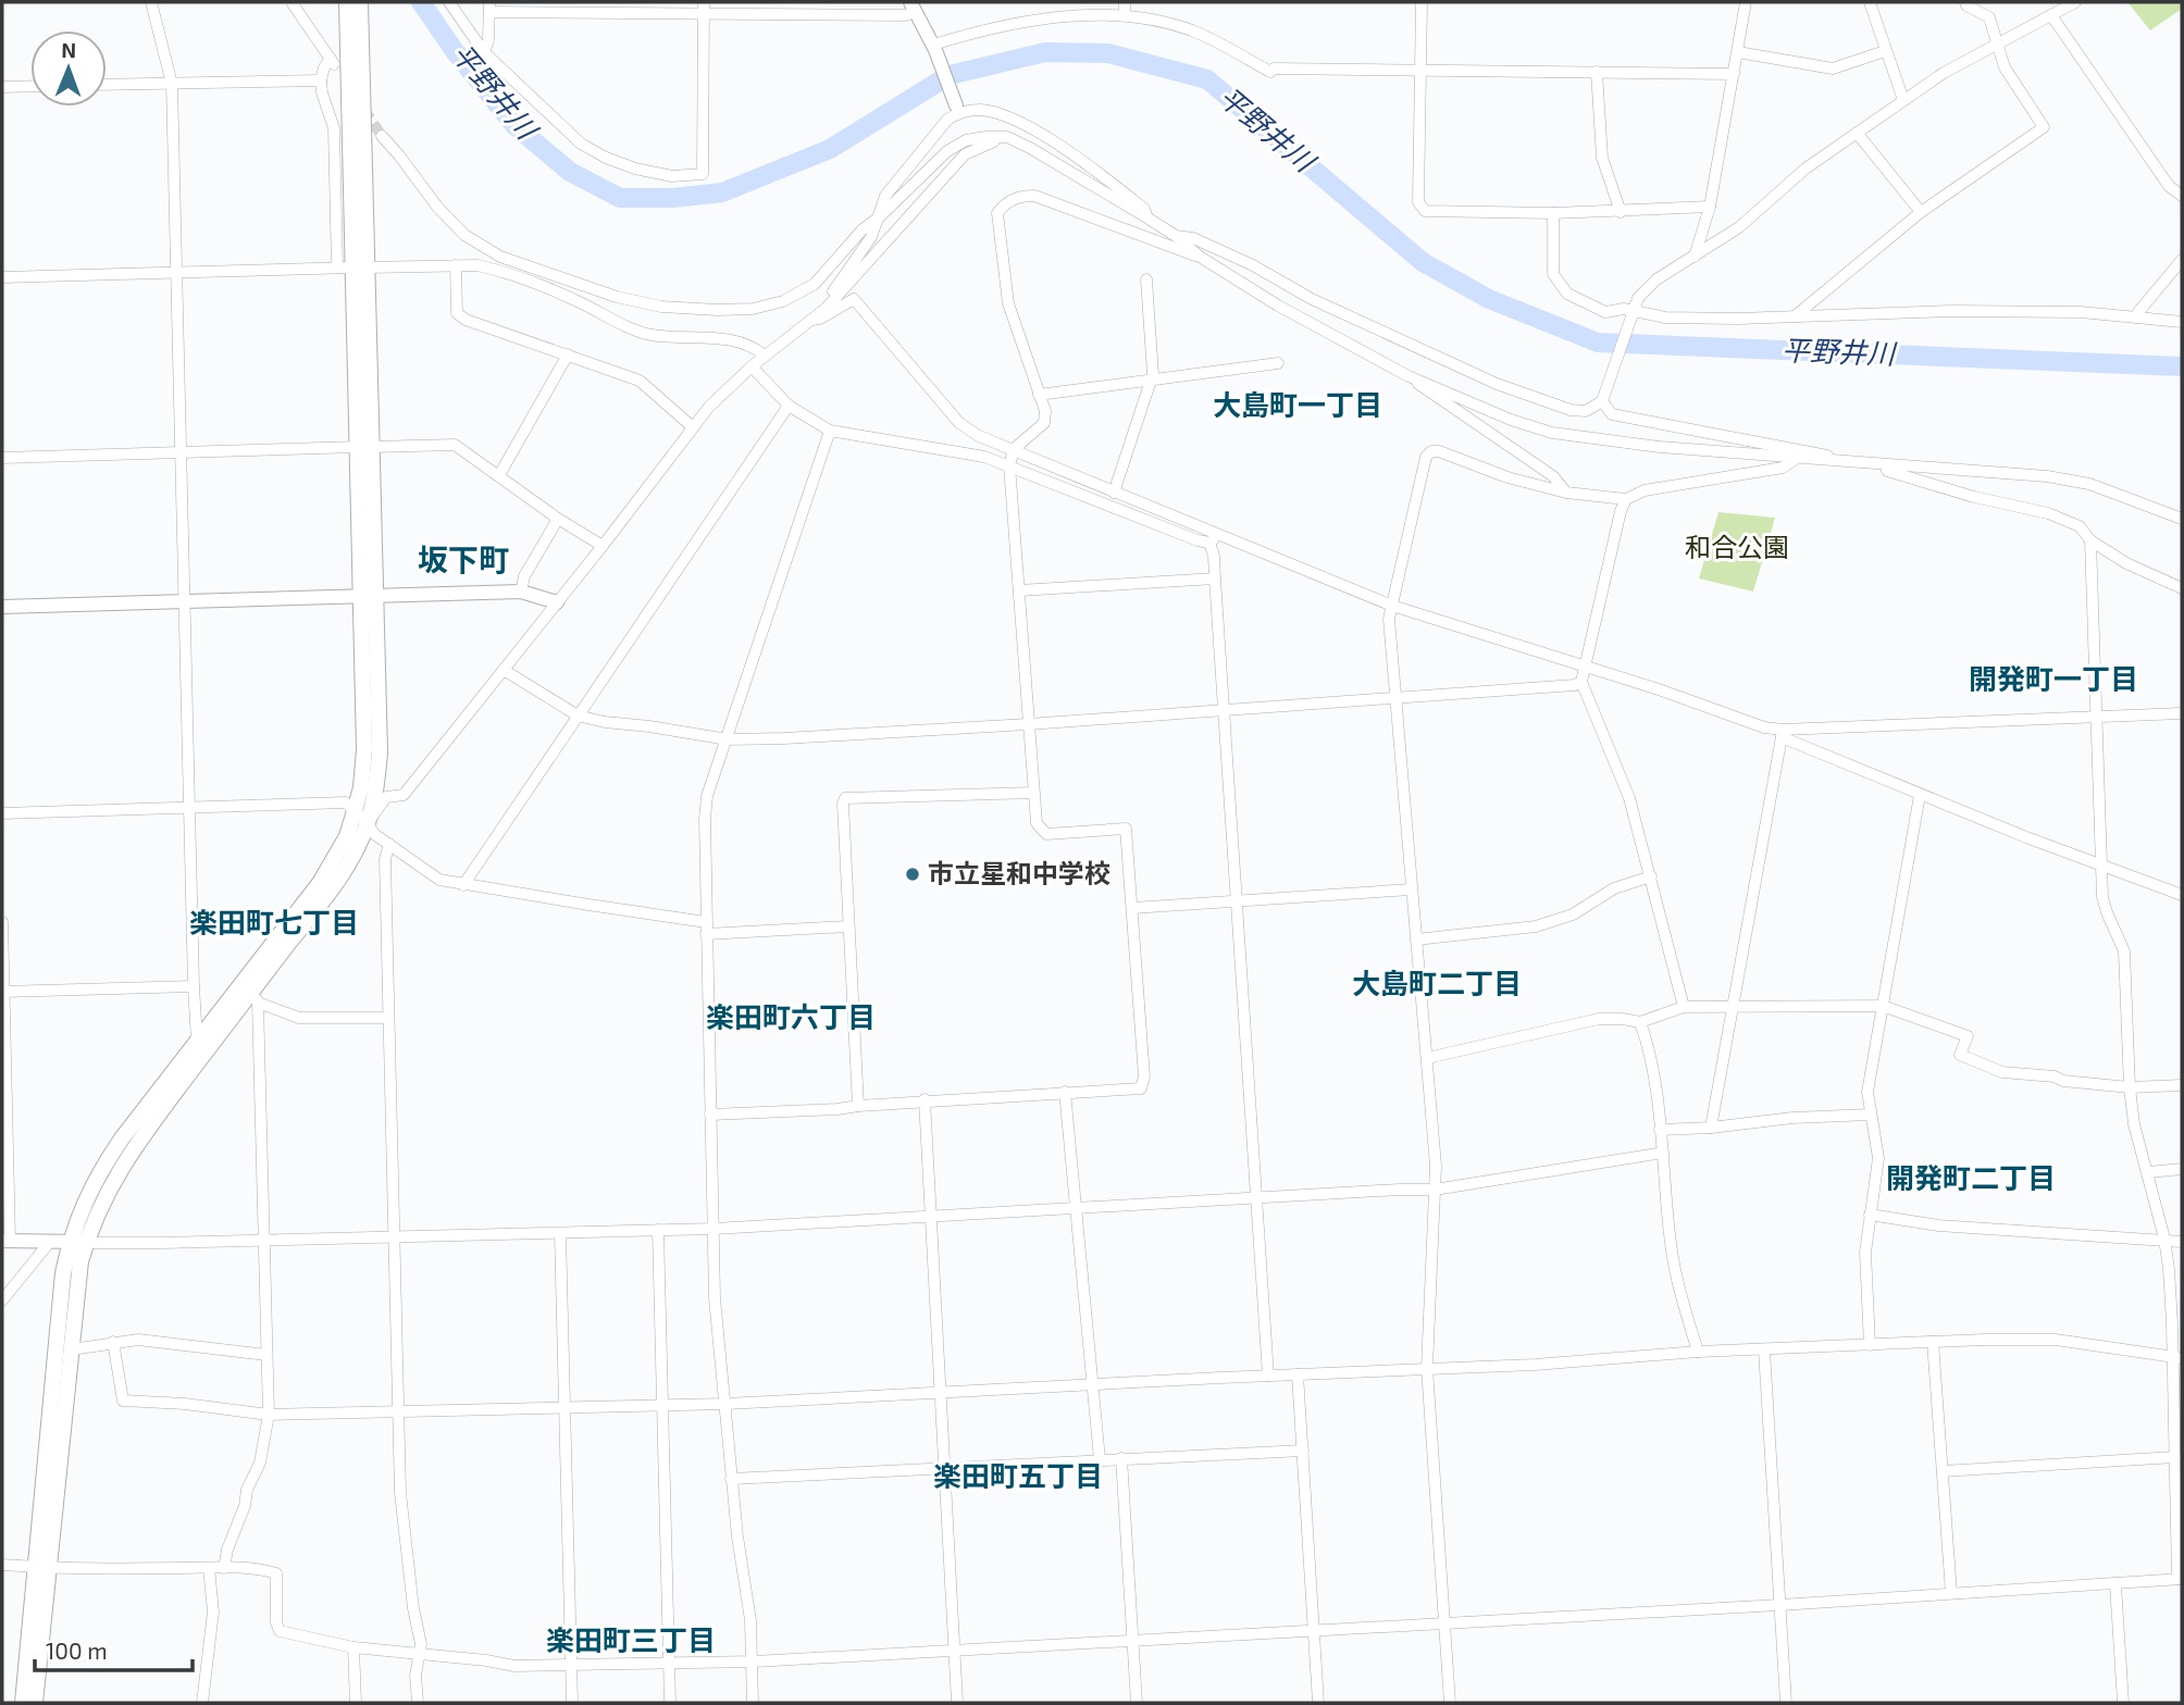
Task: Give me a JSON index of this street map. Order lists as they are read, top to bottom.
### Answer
{
  "districts": [
    "大島町一丁目",
    "坂下町",
    "開発町一丁目",
    "楽田町七丁目",
    "大島町二丁目",
    "楽田町六丁目",
    "開発町二丁目",
    "楽田町五丁目",
    "楽田町三丁目"
  ],
  "water": ["平野井川"],
  "parks": ["和合公園"],
  "places": ["市立星和中学校"],
  "scale_bar": "100 m",
  "north": "top"
}
